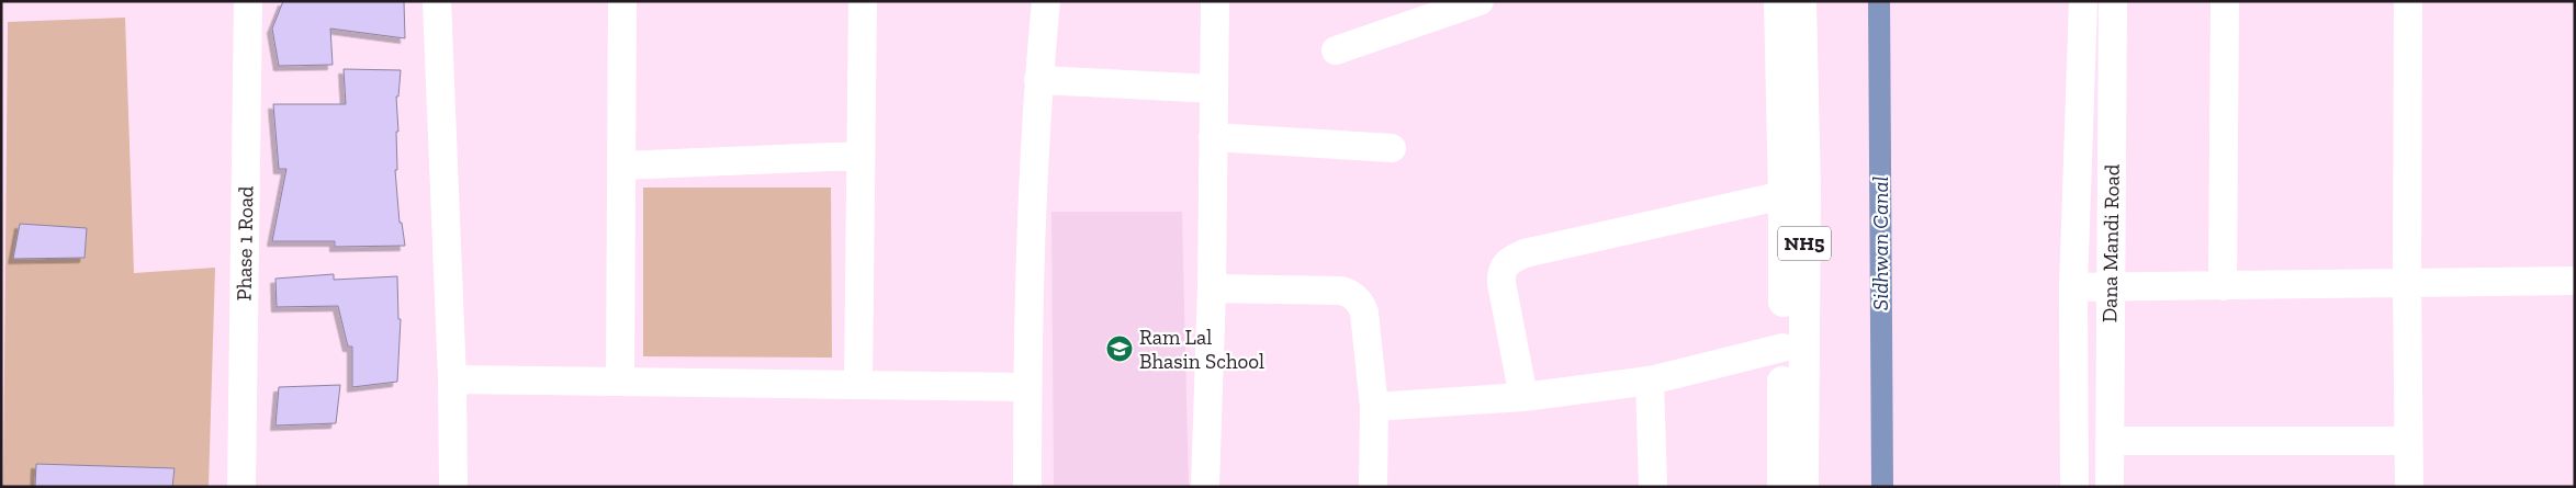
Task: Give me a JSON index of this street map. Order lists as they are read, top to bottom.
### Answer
{
  "streets": {
    "highway": ["NH5"],
    "street": ["Phase 1 Road", "Dana Mandi Road"]
  },
  "water": ["Sidhwan Canal"],
  "places": {
    "school or university": ["Ram Lal Bhasin School"]
  }
}
